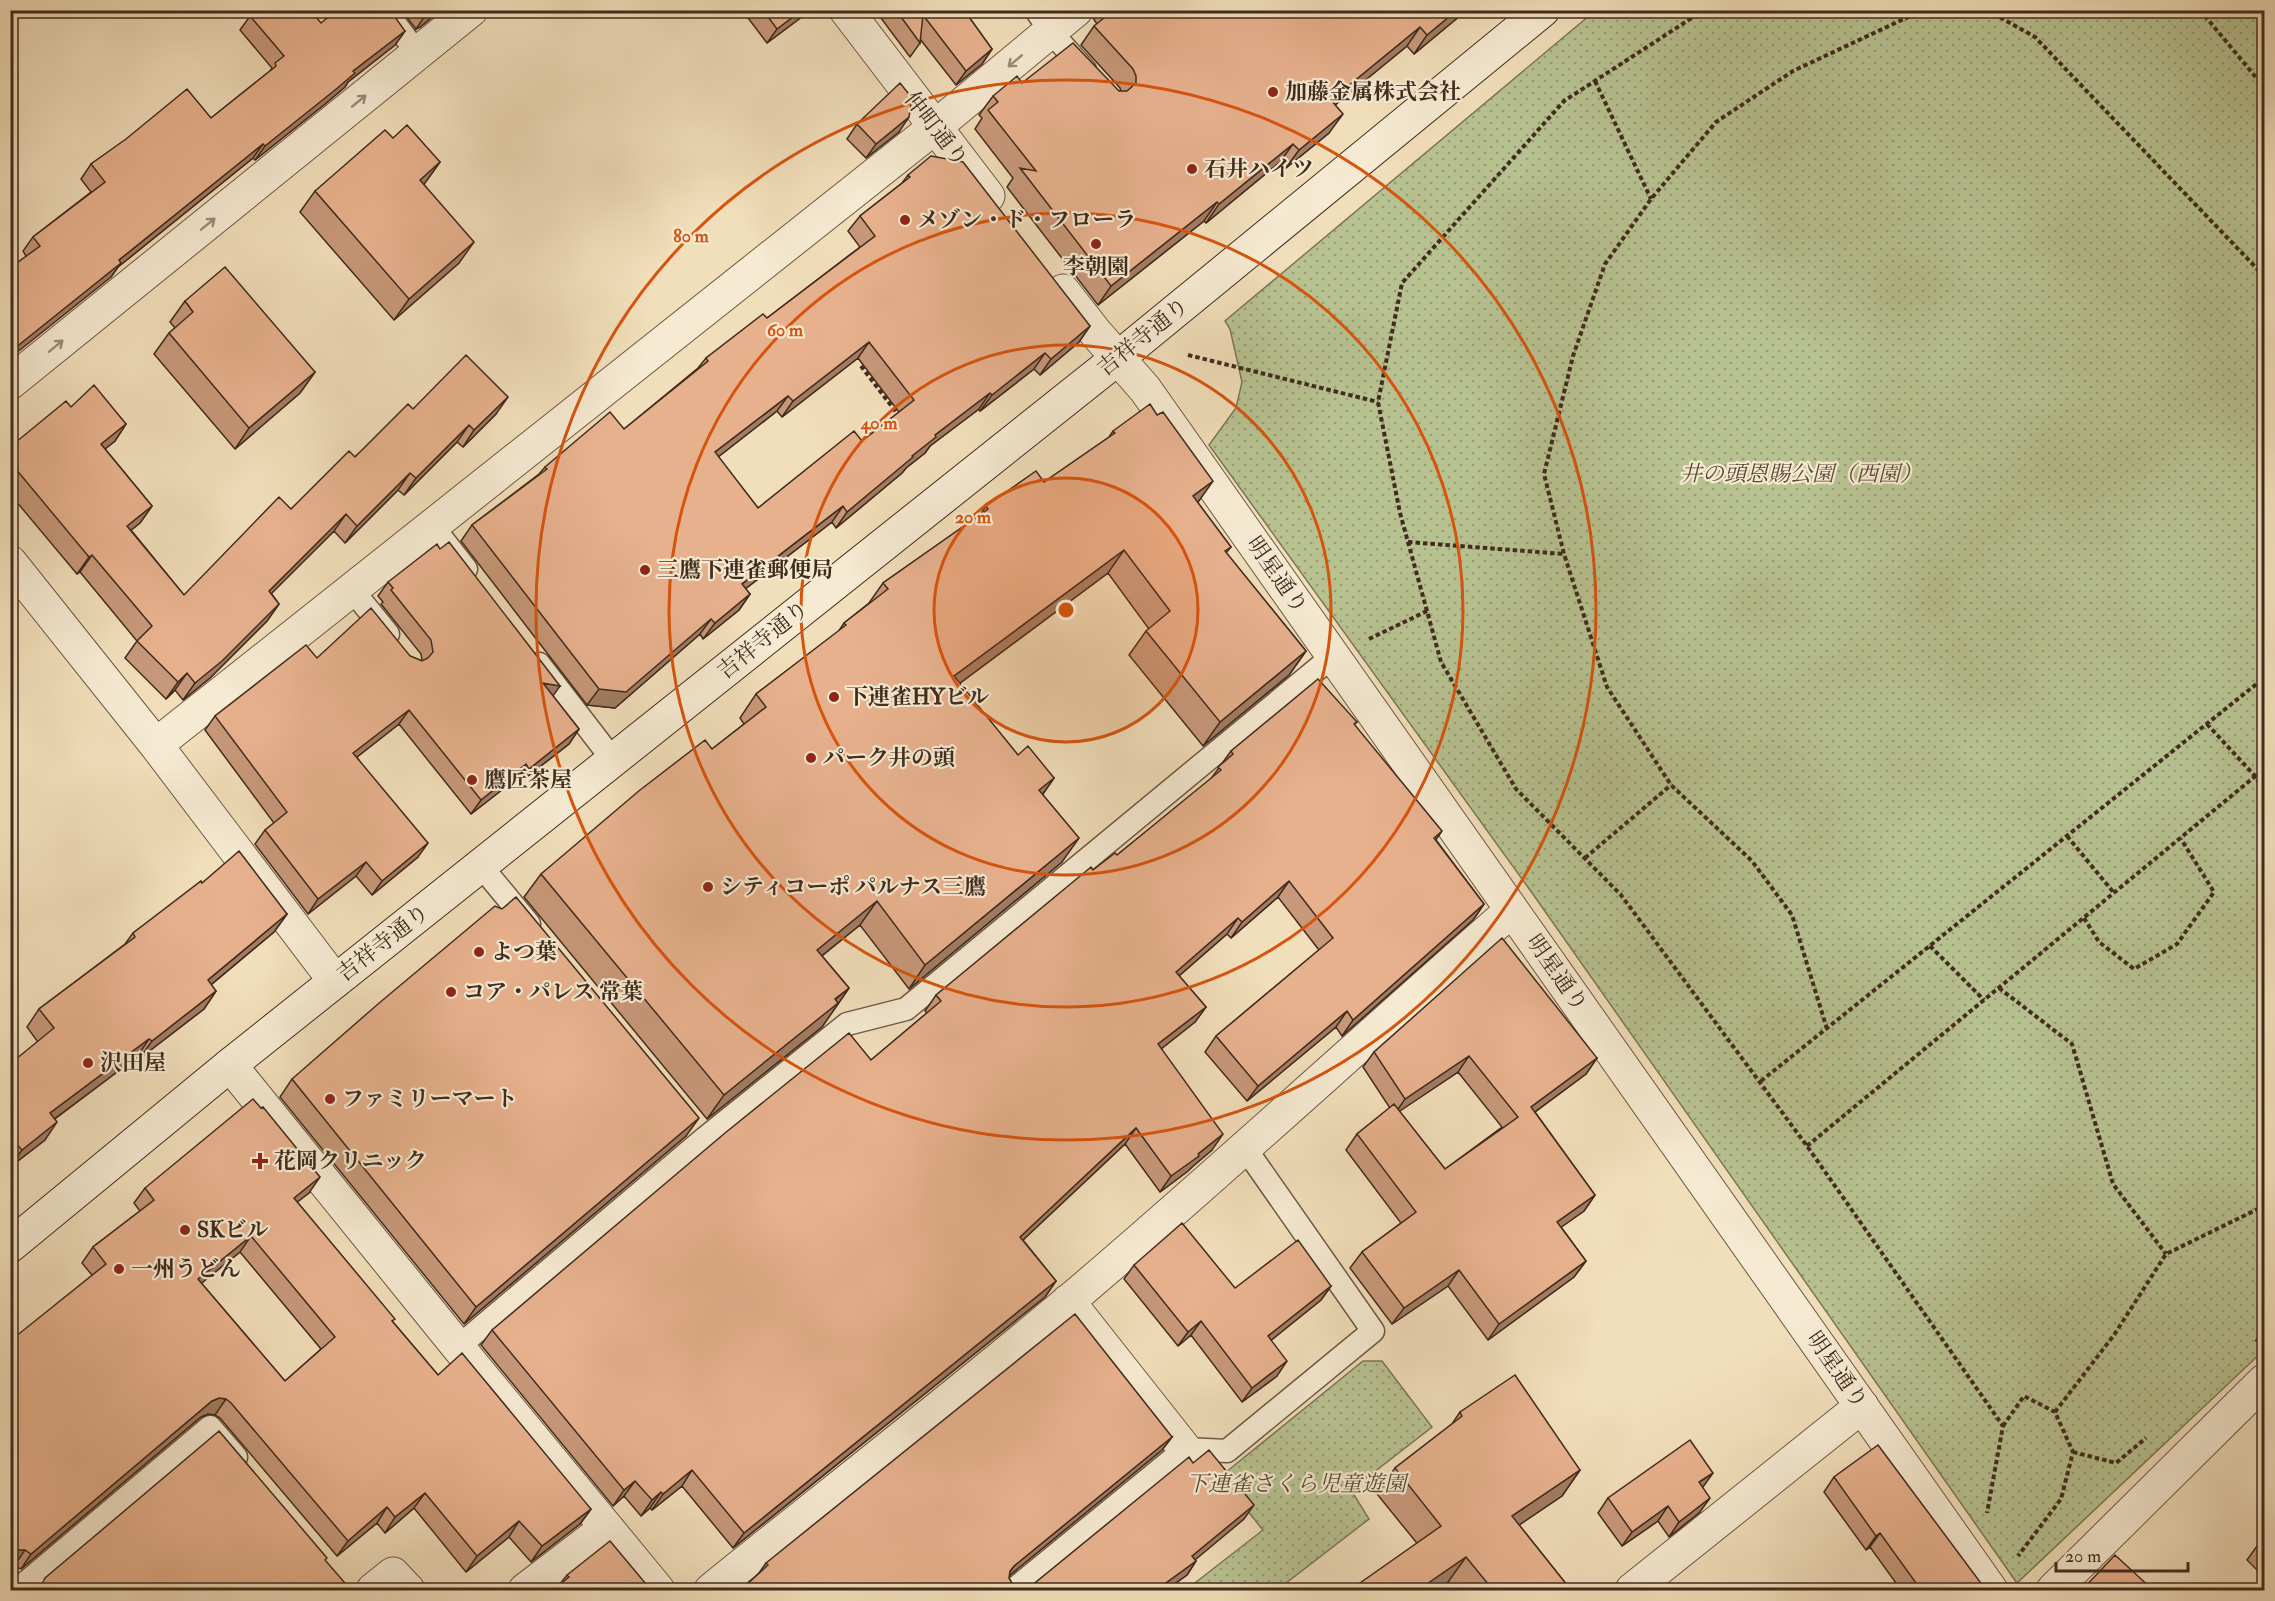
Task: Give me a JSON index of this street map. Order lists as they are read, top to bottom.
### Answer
{
  "streets": {
    "street": ["仲町通り", "吉祥寺通り", "明星通り"]
  },
  "crossings": [
    ["吉祥寺通り", "明星通り"]
  ],
  "parks": ["井の頭恩賜公園（西園）", "下連雀さくら児童遊園"],
  "places": {
    "other": [
      "加藤金属株式会社",
      "石井ハイツ",
      "メゾン・ド・フローラ",
      "李朝園",
      "三鷹下連雀郵便局",
      "下連雀HYビル",
      "パーク井の頭",
      "鷹匠茶屋",
      "シティコーポ パルナス三鷹",
      "よつ葉",
      "コア・パレス 常葉",
      "沢田屋",
      "ファミリーマート",
      "SKビル",
      "一州うどん"
    ],
    "health": ["花岡クリニック"]
  },
  "scale_bar": "20 m",
  "rings": [
    "80 m",
    "60 m",
    "40 m",
    "20 m"
  ]
}
